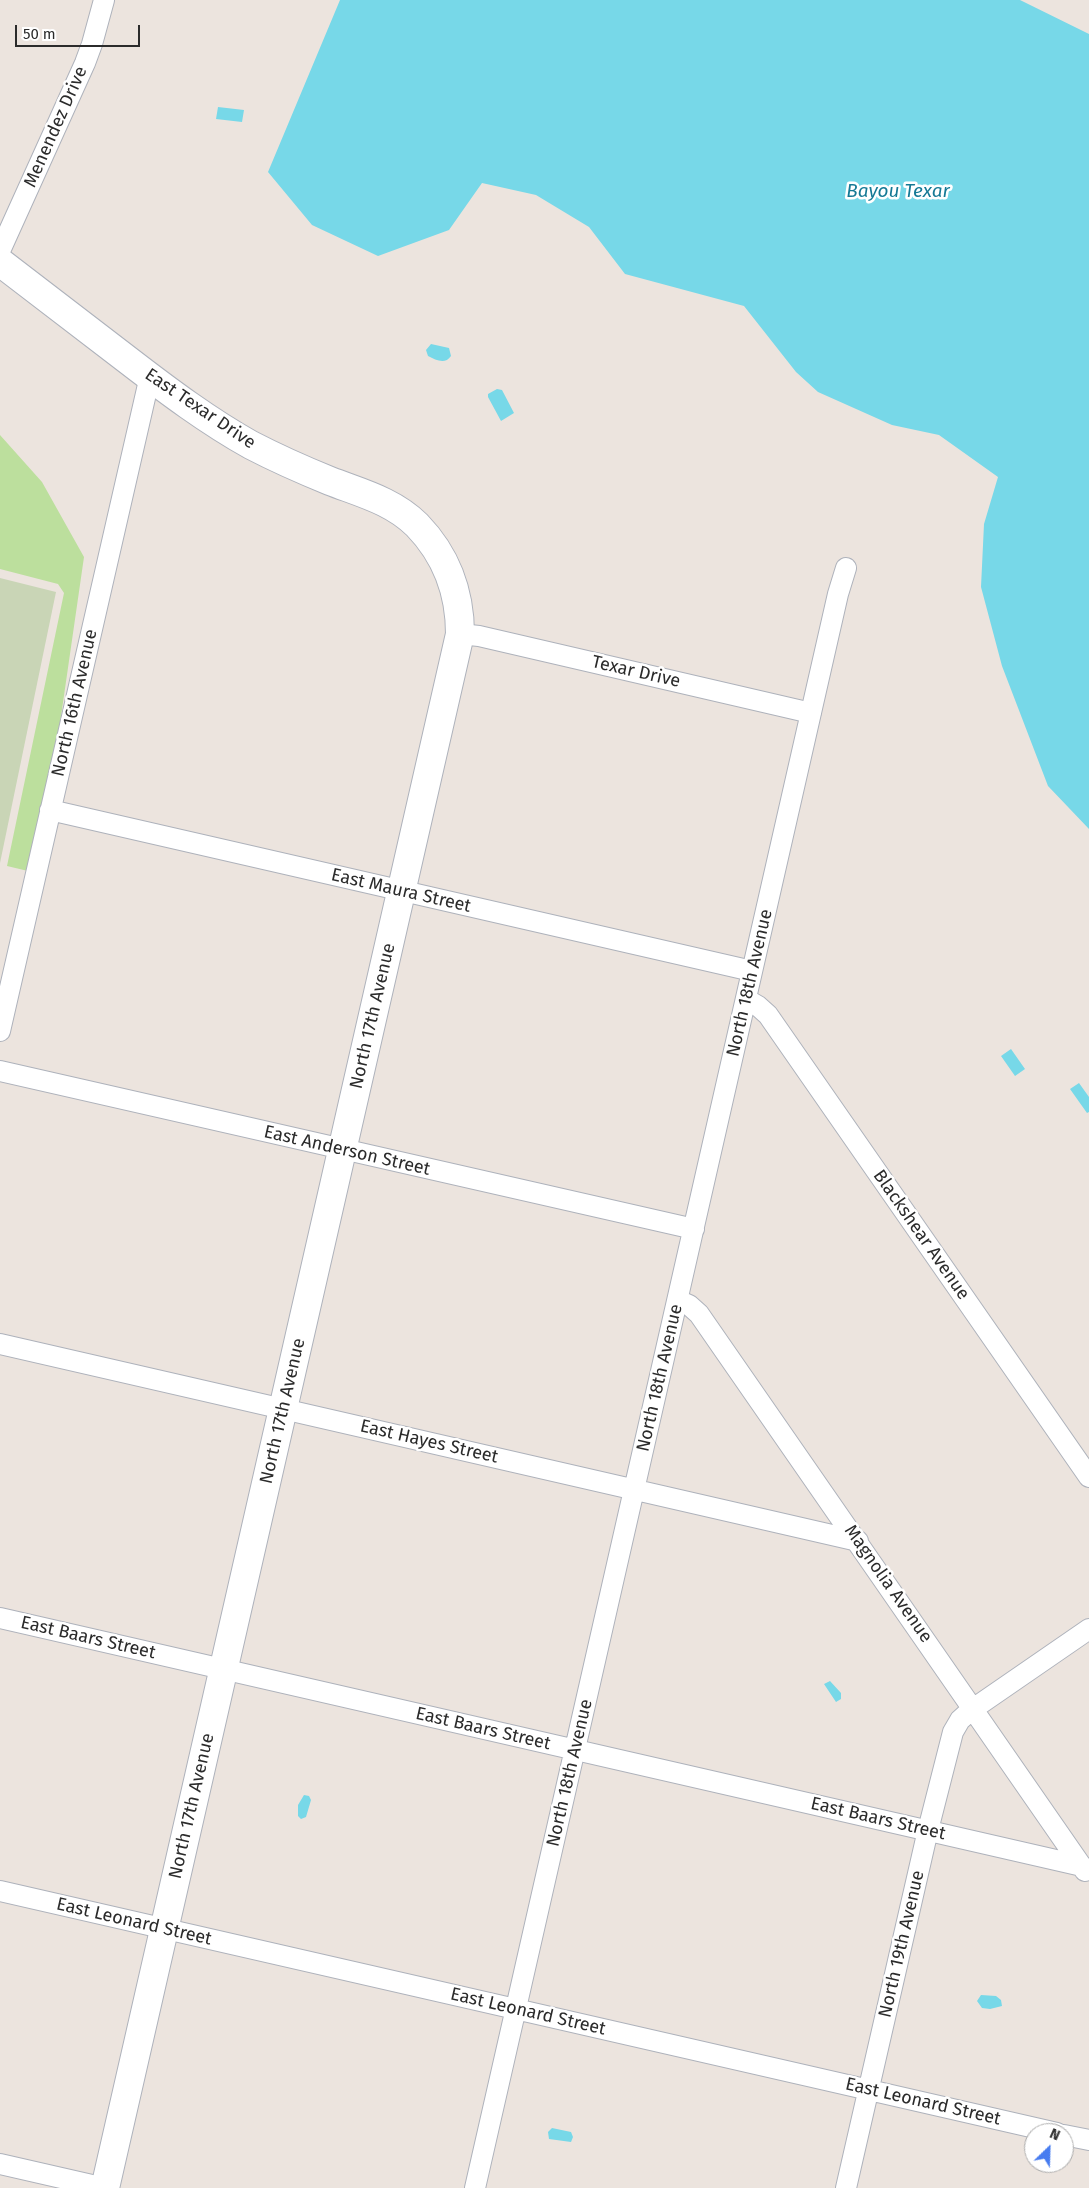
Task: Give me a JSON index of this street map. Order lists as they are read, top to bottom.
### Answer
{
  "streets": {
    "street": [
      "Menendez Drive",
      "East Texar Drive",
      "Texar Drive",
      "North 16th Avenue",
      "East Maura Street",
      "North 18th Avenue",
      "North 17th Avenue",
      "East Anderson Street",
      "Blackshear Avenue",
      "East Hayes Street",
      "Magnolia Avenue",
      "East Baars Street",
      "East Leonard Street",
      "North 19th Avenue"
    ]
  },
  "crossings": [
    ["East Texar Drive", "Texar Drive"],
    ["East Texar Drive", "North 16th Avenue"],
    ["East Texar Drive", "North 17th Avenue"],
    ["Texar Drive", "North 18th Avenue"],
    ["Texar Drive", "North 17th Avenue"],
    ["North 16th Avenue", "East Maura Street"],
    ["East Maura Street", "North 18th Avenue"],
    ["East Maura Street", "North 17th Avenue"],
    ["North 18th Avenue", "East Anderson Street"],
    ["North 18th Avenue", "Blackshear Avenue"],
    ["North 18th Avenue", "East Hayes Street"],
    ["North 18th Avenue", "Magnolia Avenue"],
    ["North 18th Avenue", "East Baars Street"],
    ["North 18th Avenue", "East Leonard Street"],
    ["North 17th Avenue", "East Anderson Street"],
    ["North 17th Avenue", "East Hayes Street"],
    ["North 17th Avenue", "East Baars Street"],
    ["North 17th Avenue", "East Leonard Street"],
    ["East Hayes Street", "Magnolia Avenue"],
    ["Magnolia Avenue", "East Baars Street"],
    ["Magnolia Avenue", "North 19th Avenue"],
    ["East Baars Street", "North 19th Avenue"],
    ["East Leonard Street", "North 19th Avenue"]
  ],
  "water": ["Bayou Texar"],
  "scale_bar": "50 m",
  "north": "top right"
}
